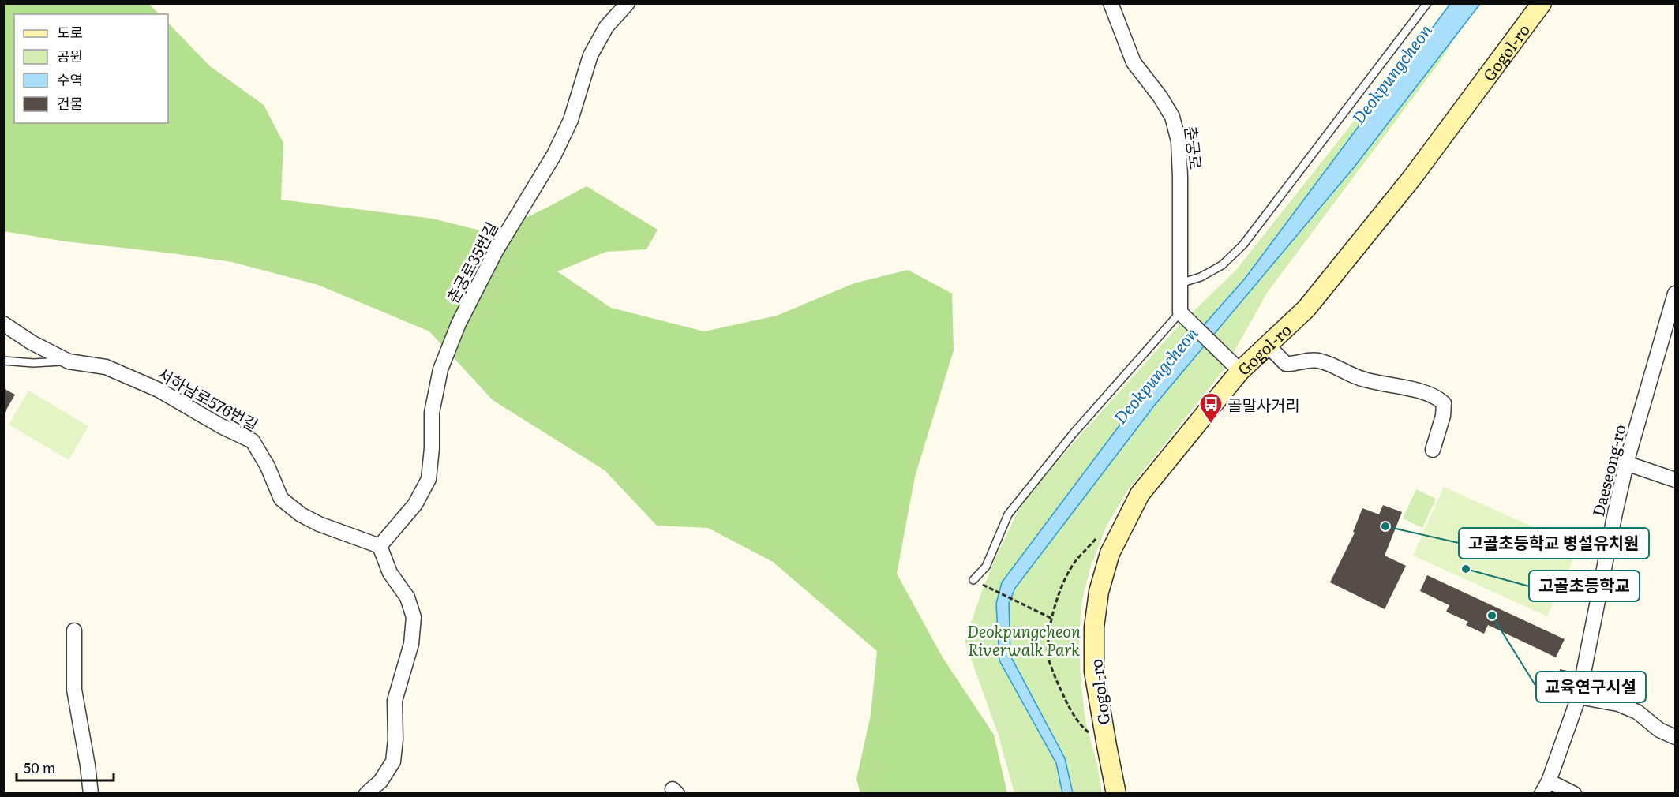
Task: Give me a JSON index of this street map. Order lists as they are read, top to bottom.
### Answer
{
  "streets": {
    "street": [
      "Gogol-ro",
      "춘궁로",
      "춘궁로35번길",
      "서하남로576번길",
      "Daeseong-ro"
    ]
  },
  "crossings": [
    ["춘궁로35번길", "서하남로576번길"]
  ],
  "water": ["Deokpungcheon"],
  "parks": ["Deokpungcheon Riverwalk Park"],
  "places": {
    "bus stop": ["골말사거리"],
    "other": ["고골초등학교 병설유치원", "고골초등학교", "교육연구시설"]
  },
  "legend": [
    "도로",
    "공원",
    "수역",
    "건물"
  ],
  "scale_bar": "50 m"
}
